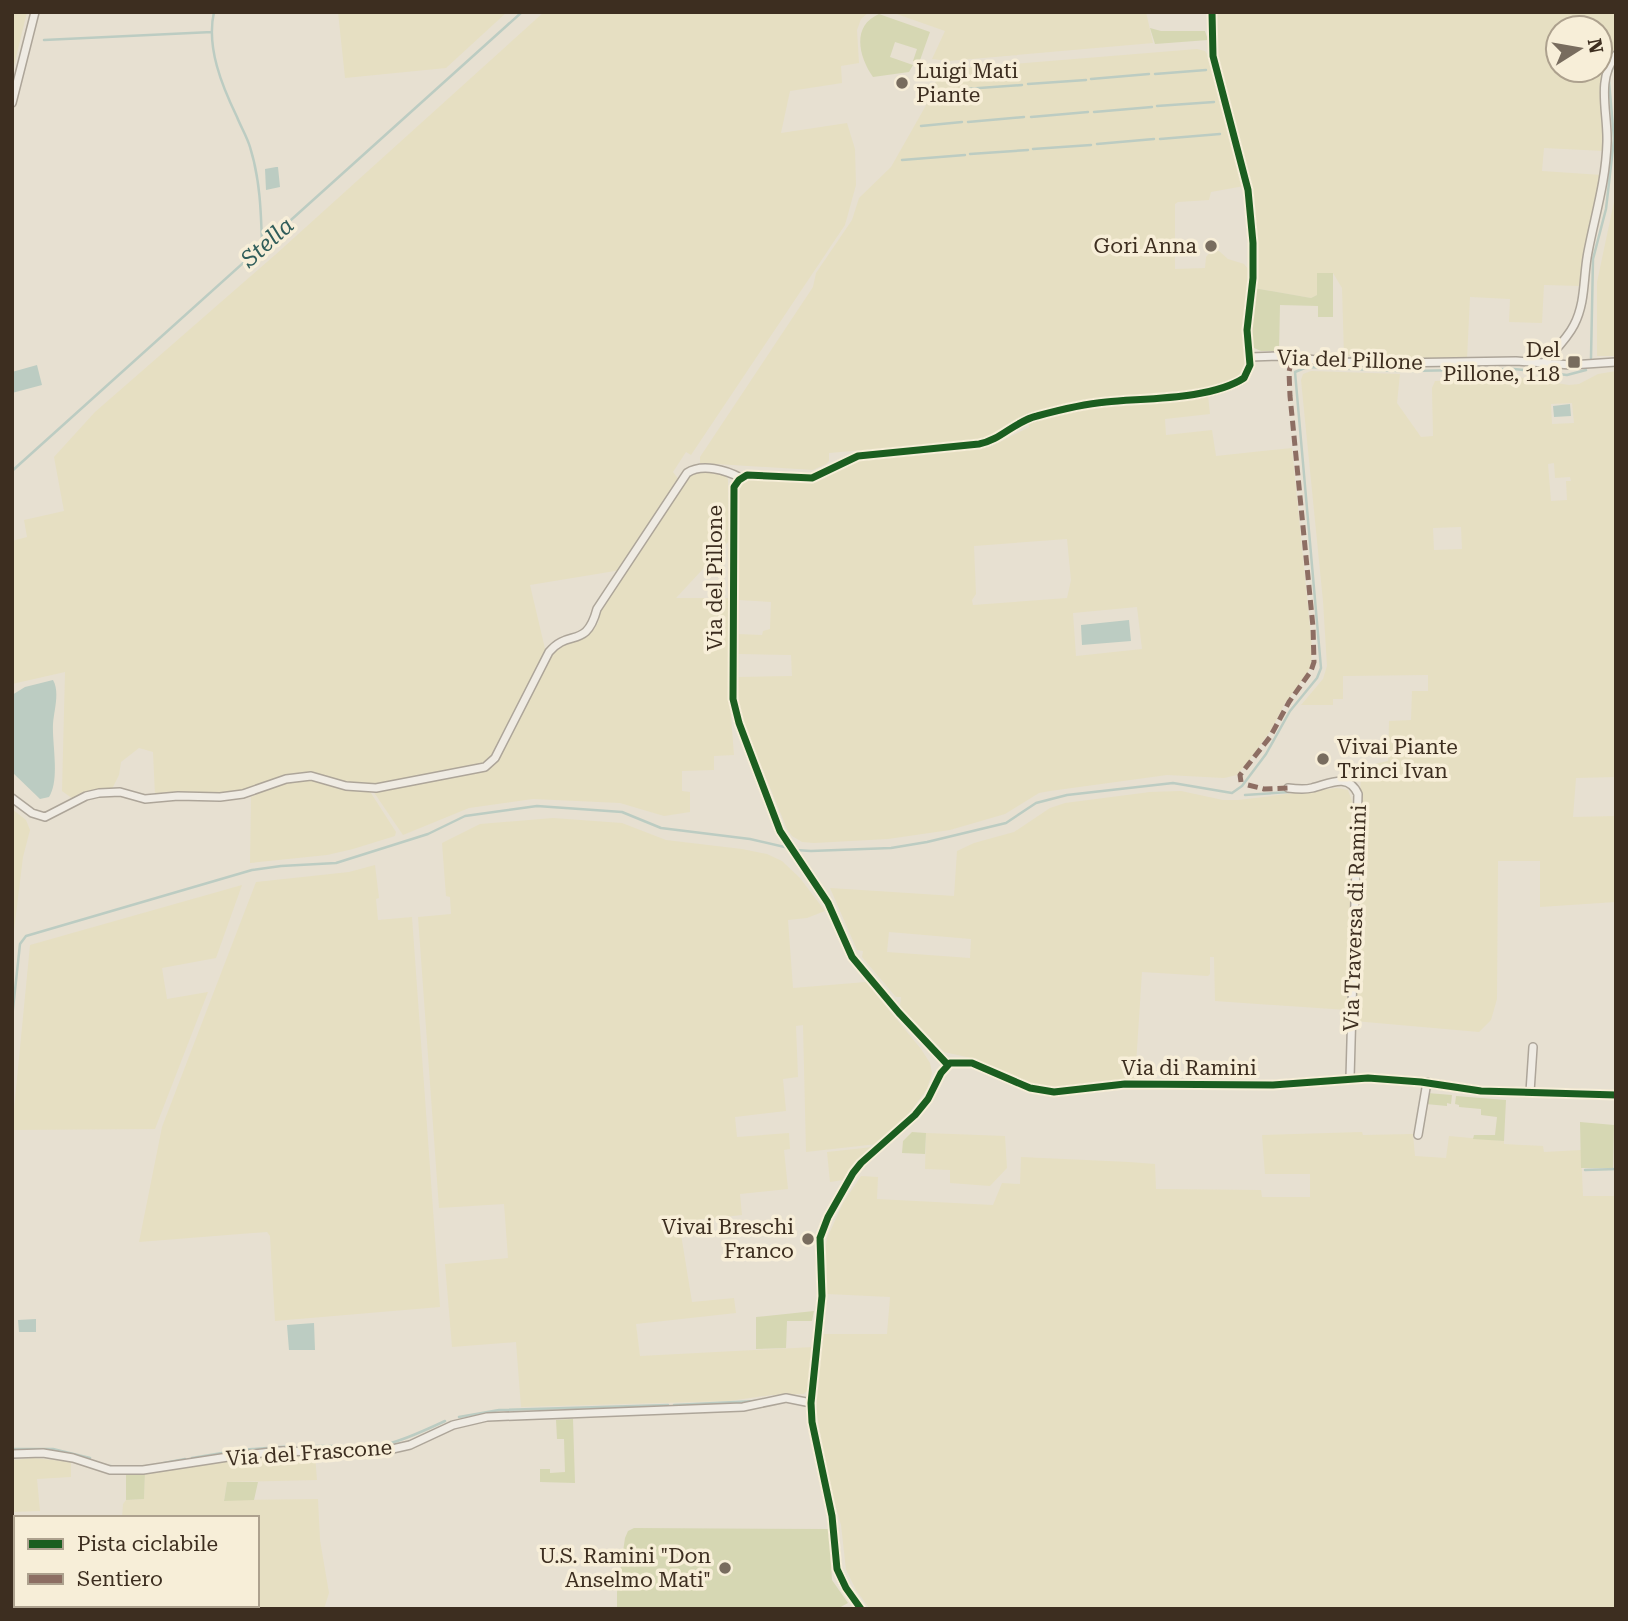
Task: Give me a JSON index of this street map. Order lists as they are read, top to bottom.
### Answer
{
  "streets": {
    "street": [
      "Via del Pillone",
      "Via Traversa di Ramini",
      "Via di Ramini",
      "Via del Frascone"
    ]
  },
  "crossings": [
    ["Via del Pillone", "Via di Ramini"],
    ["Via Traversa di Ramini", "Via di Ramini"]
  ],
  "water": ["Stella"],
  "places": {
    "other": [
      "Luigi Mati Piante",
      "Gori Anna",
      "Vivai Piante Trinci Ivan",
      "Vivai Breschi Franco",
      "U.S. Ramini \"Don Anselmo Mati\""
    ],
    "transit": ["Del Pillone, 118"]
  },
  "legend": ["Pista ciclabile", "Sentiero"],
  "north": "right"
}
